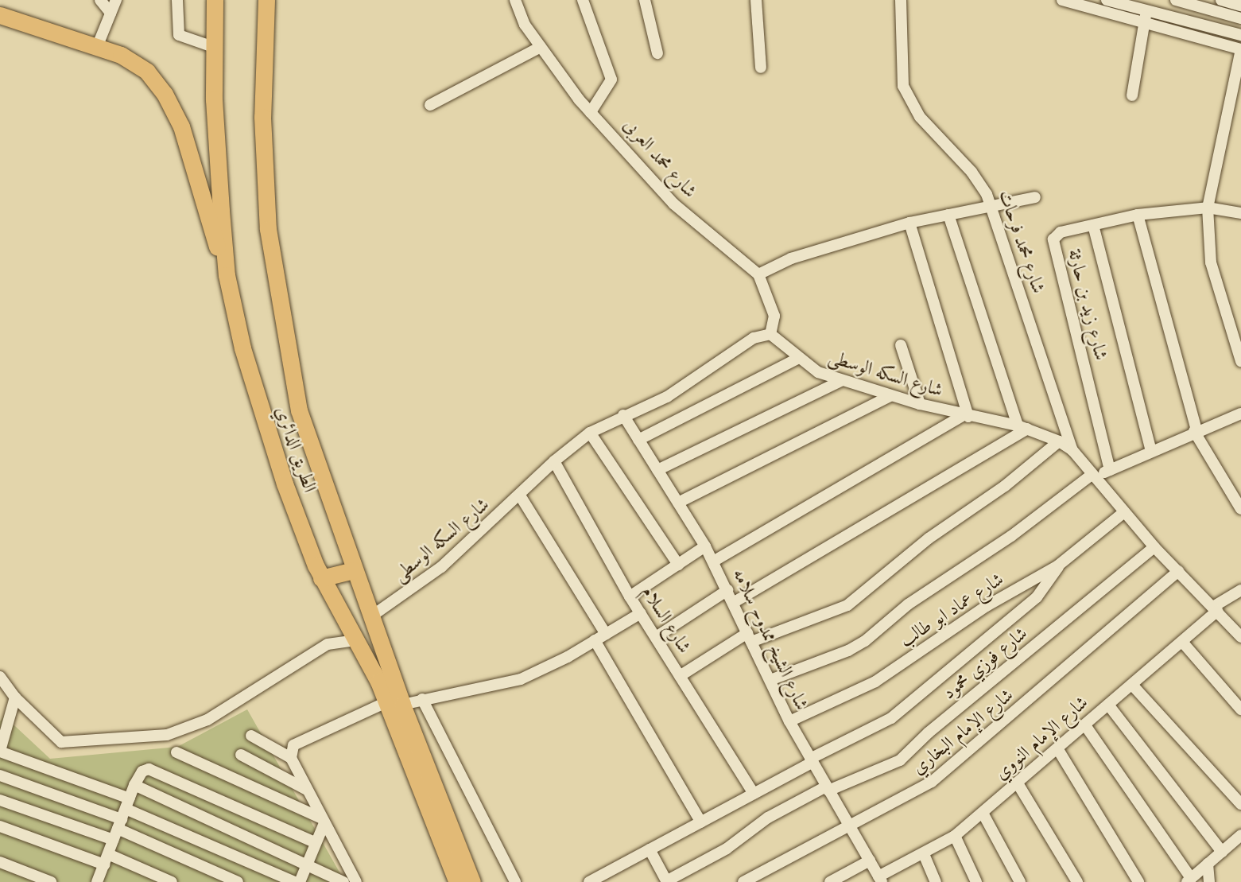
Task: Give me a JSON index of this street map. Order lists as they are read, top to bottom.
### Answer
{
  "streets": {
    "highway": ["الطريق الدائري"],
    "street": [
      "شارع محمد العربى",
      "شارع محمد فرحات",
      "شارع زيد بن حارثة",
      "شارع السكه الوسطى",
      "شارع عماد ابو طالب",
      "شارع السلام",
      "شارع الشيخ ممدوح سلامه",
      "شارع فوزي محمود",
      "شارع الإمام البخاري",
      "شارع الإمام النووي"
    ]
  },
  "crossings": [
    ["شارع محمد العربى", "شارع السكه الوسطى"],
    ["شارع محمد فرحات", "شارع السكه الوسطى"],
    ["شارع السكه الوسطى", "الطريق الدائري"],
    ["شارع السكه الوسطى", "شارع عماد ابو طالب"],
    ["شارع السكه الوسطى", "شارع السلام"],
    ["شارع السكه الوسطى", "شارع الشيخ ممدوح سلامه"],
    ["شارع السكه الوسطى", "شارع فوزي محمود"],
    ["شارع السكه الوسطى", "شارع الإمام البخاري"],
    ["شارع السكه الوسطى", "شارع الإمام النووي"],
    ["شارع عماد ابو طالب", "شارع الشيخ ممدوح سلامه"],
    ["شارع الشيخ ممدوح سلامه", "شارع فوزي محمود"],
    ["شارع الشيخ ممدوح سلامه", "شارع الإمام البخاري"],
    ["شارع الشيخ ممدوح سلامه", "شارع الإمام النووي"]
  ]
}
